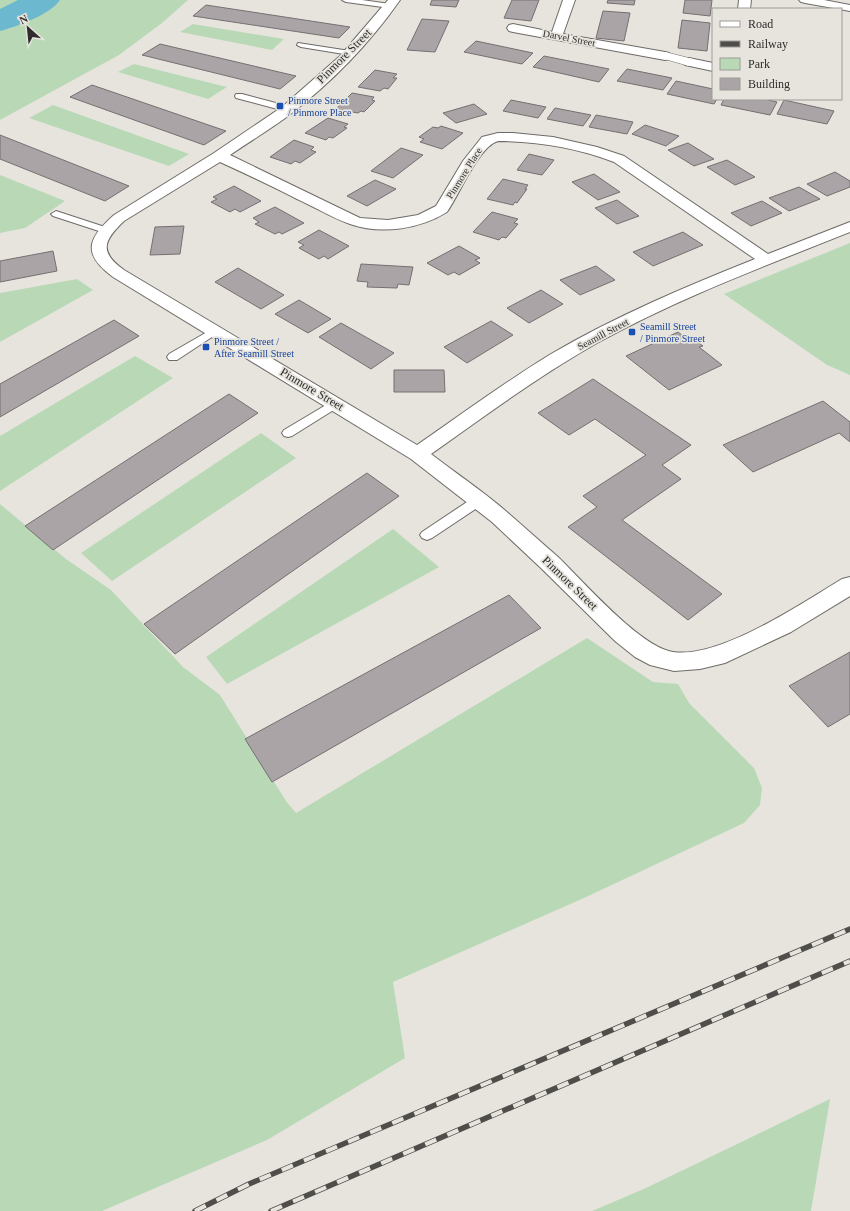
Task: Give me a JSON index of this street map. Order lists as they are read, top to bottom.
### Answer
{
  "streets": {
    "street": [
      "Darvel Street",
      "Pinmore Street",
      "Pinmore Place",
      "Seamill Street"
    ]
  },
  "crossings": [
    ["Pinmore Street", "Pinmore Place"],
    ["Pinmore Street", "Seamill Street"],
    ["Pinmore Place", "Seamill Street"]
  ],
  "places": {
    "transit": ["Pinmore Street / Pinmore Place", "Seamill Street / Pinmore Street", "Pinmore Street / After Seamill Street"]
  },
  "legend": [
    "Road",
    "Railway",
    "Park",
    "Building"
  ],
  "north": "top left"
}
